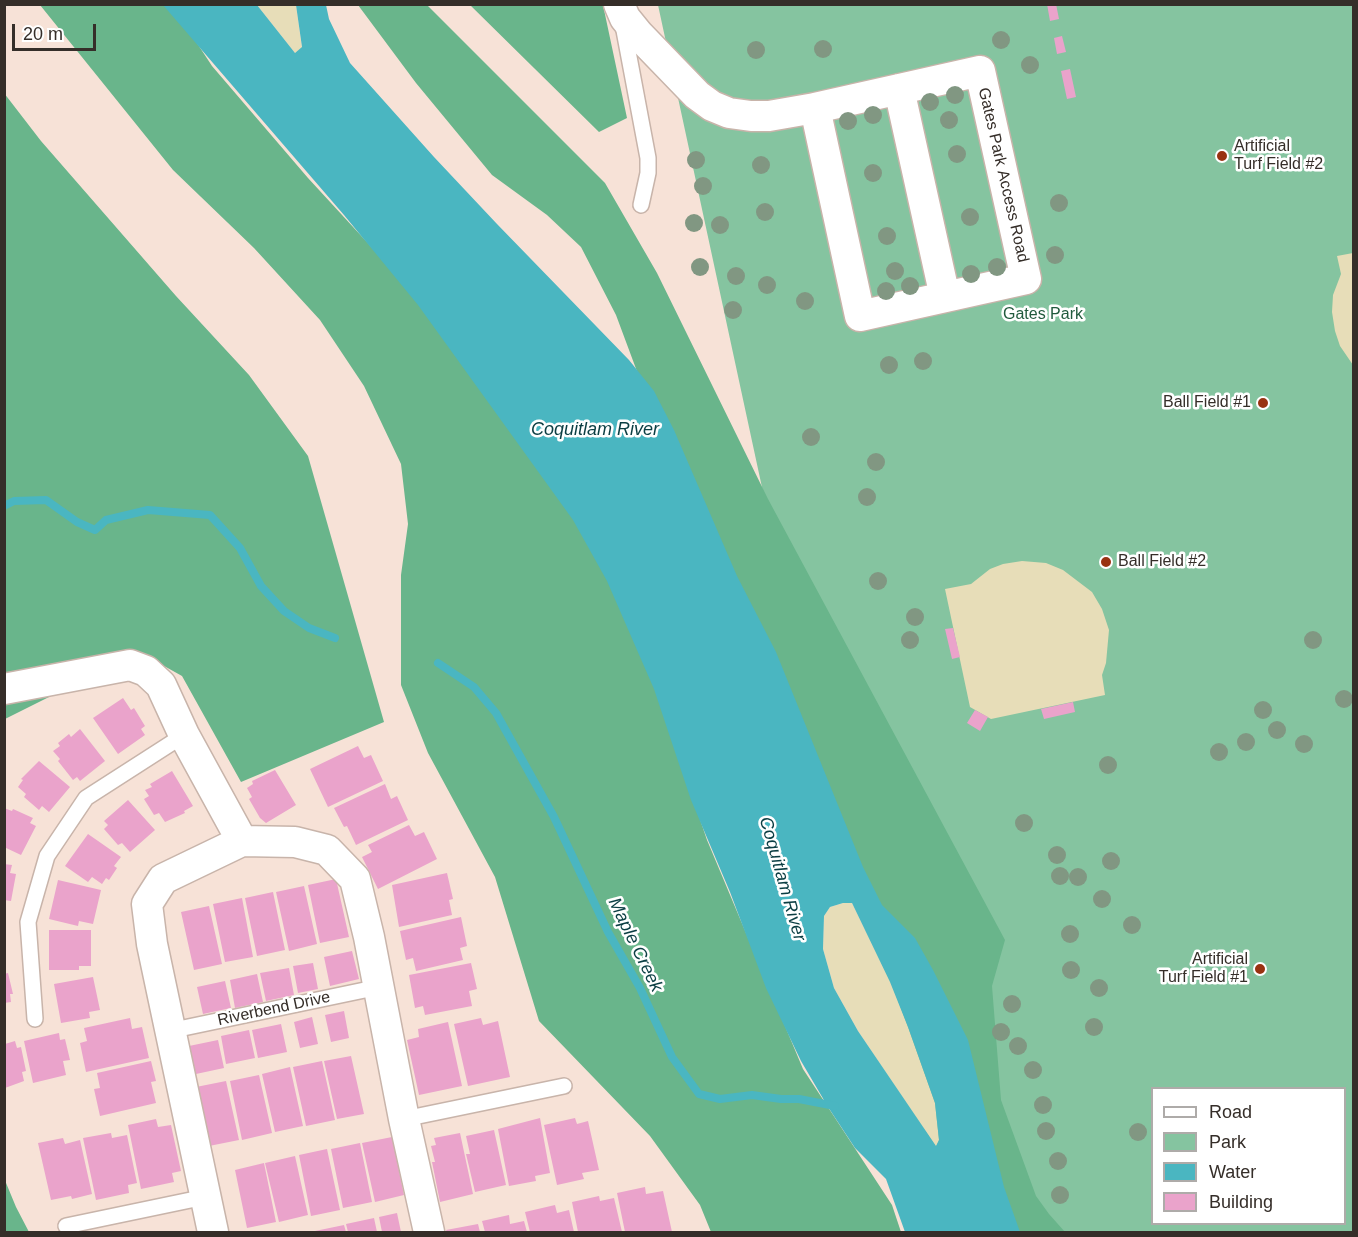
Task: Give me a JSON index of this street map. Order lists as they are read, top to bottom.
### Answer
{
  "streets": {
    "street": ["Gates Park Access Road"],
    "lane": ["Riverbend Drive"]
  },
  "water": ["Coquitlam River", "Maple Creek"],
  "parks": ["Gates Park"],
  "places": [
    "Artificial Turf Field #2",
    "Ball Field #1",
    "Ball Field #2",
    "Artificial Turf Field #1"
  ],
  "legend": [
    "Road",
    "Park",
    "Water",
    "Building"
  ],
  "scale_bar": "20 m"
}
